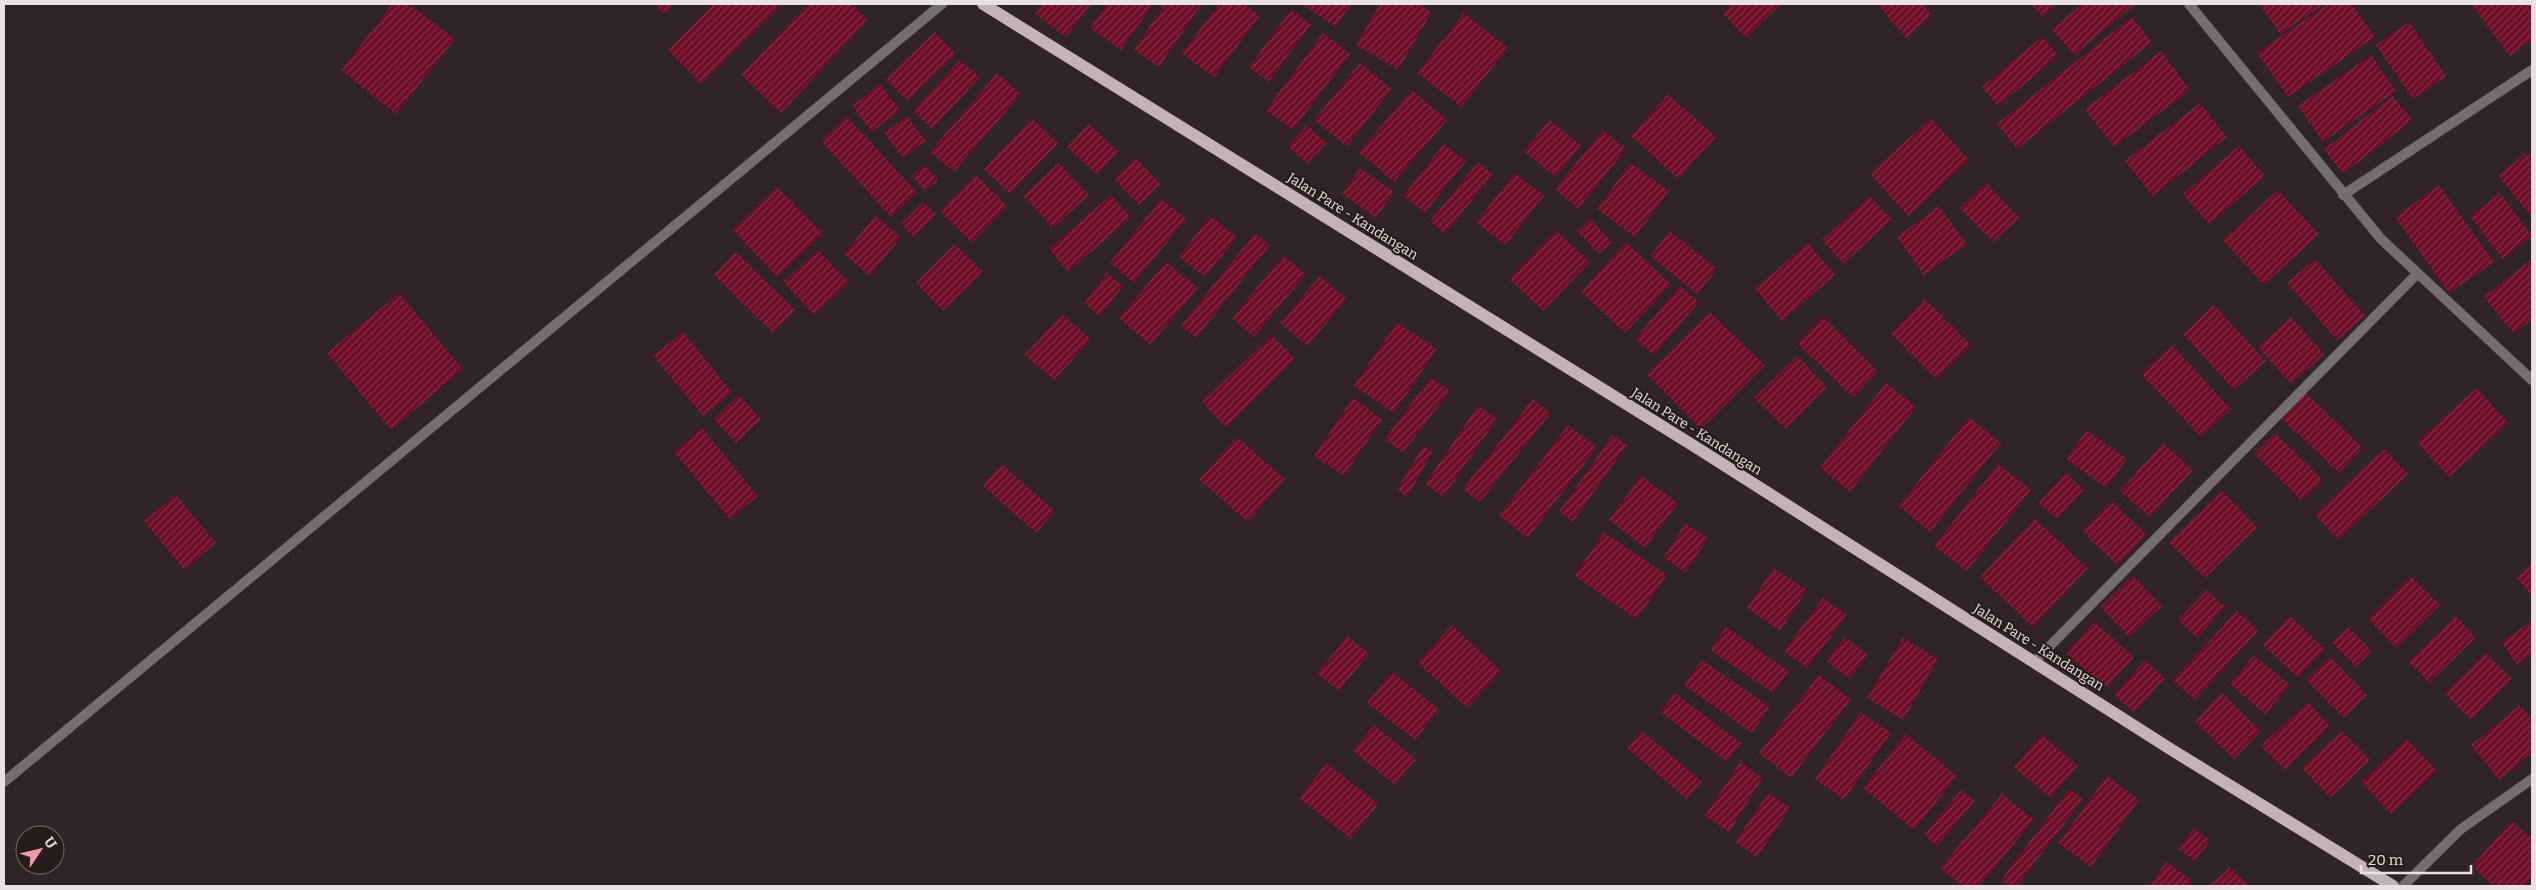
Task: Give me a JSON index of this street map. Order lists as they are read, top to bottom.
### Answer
{
  "streets": {
    "main road": ["Jalan Pare - Kandangan"]
  },
  "scale_bar": "20 m",
  "north": "top right"
}
